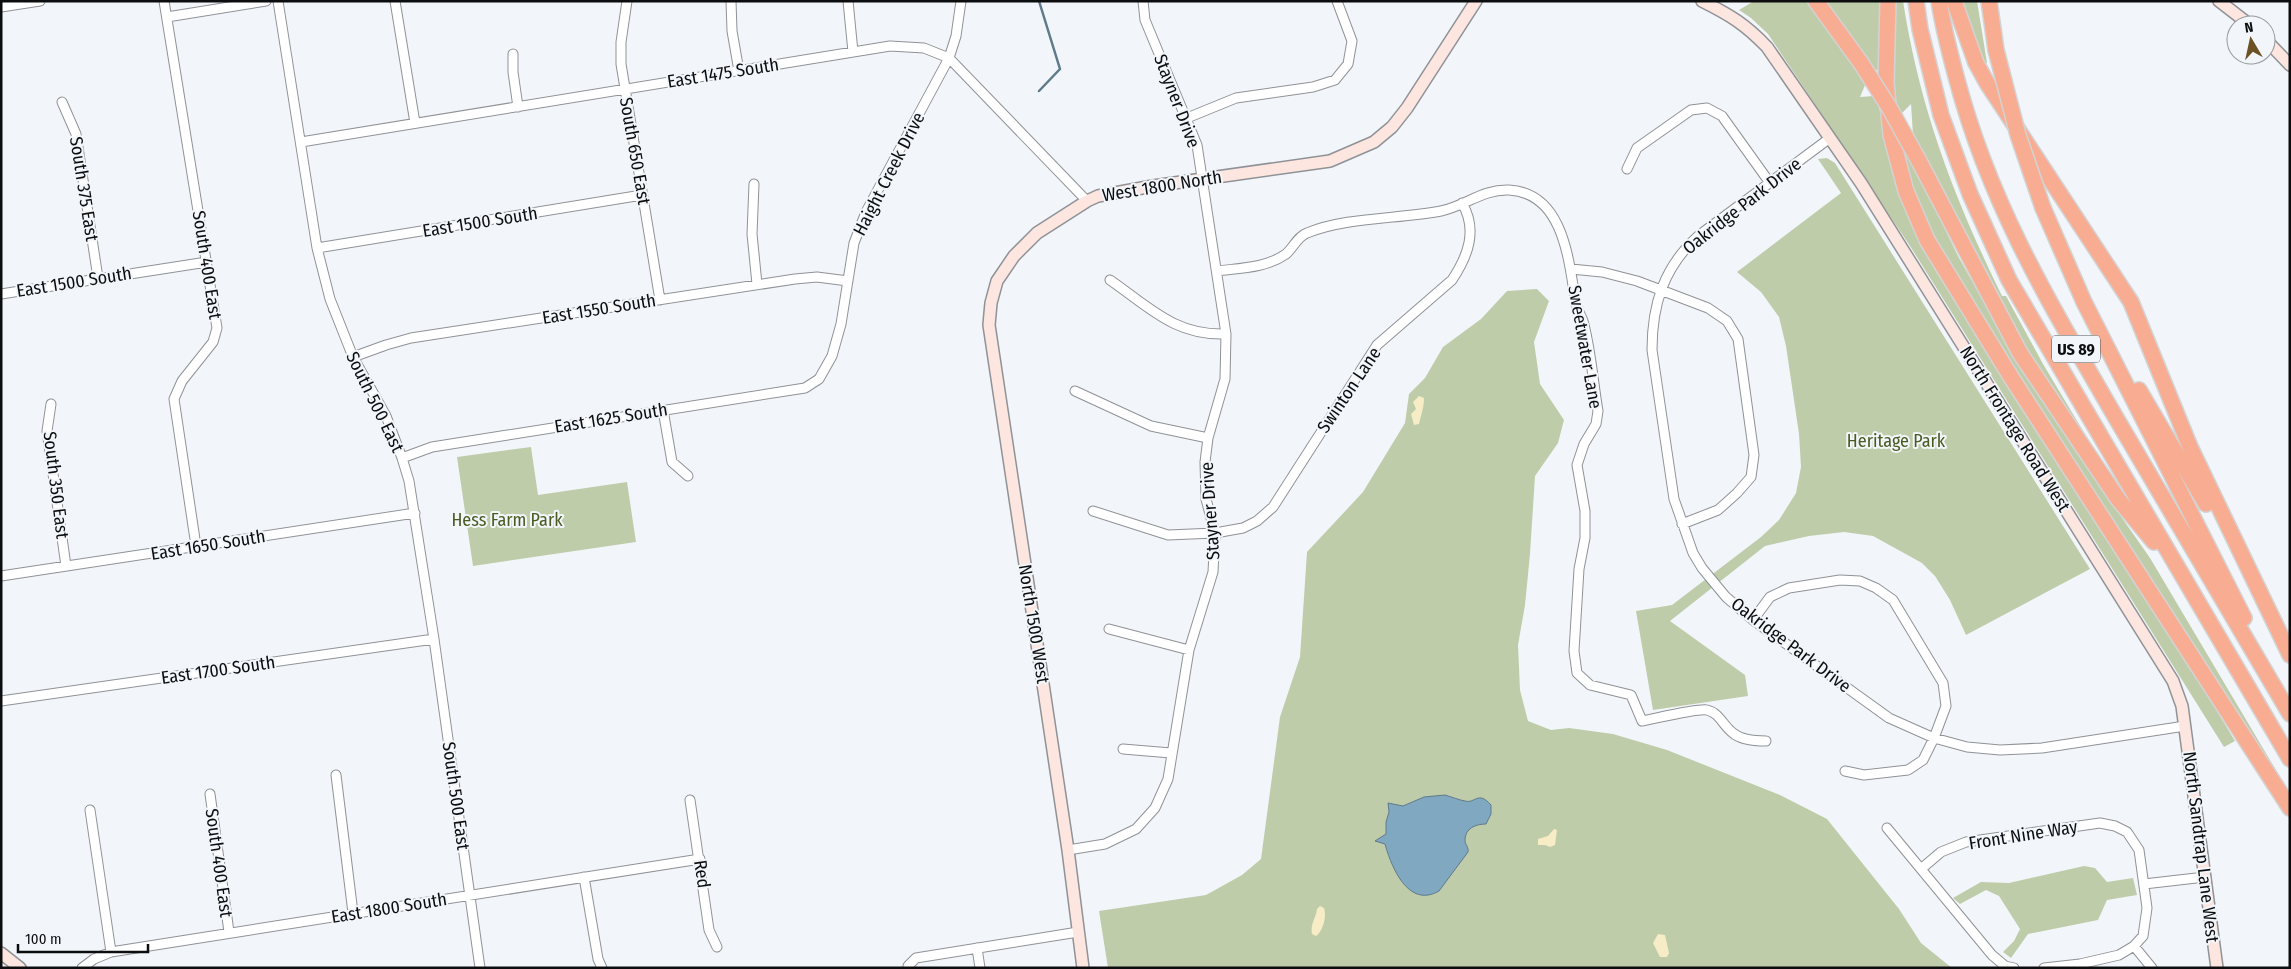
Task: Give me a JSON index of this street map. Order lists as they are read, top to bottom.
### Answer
{
  "streets": {
    "highway": ["US 89"],
    "street": [
      "East 1475 South",
      "Stayner Drive",
      "South 650 East",
      "Haight Creek Drive",
      "West 1800 North",
      "South 375 East",
      "Oakridge Park Drive",
      "East 1500 South",
      "South 400 East",
      "East 1550 South",
      "Sweetwater Lane",
      "Swinton Lane",
      "South 500 East",
      "East 1625 South",
      "North Frontage Road West",
      "South 350 East",
      "East 1650 South",
      "North 1500 West",
      "East 1700 South",
      "Front Nine Way",
      "North Sandtrap Lane West",
      "Red",
      "East 1800 South"
    ]
  },
  "crossings": [
    ["East 1475 South", "South 650 East"],
    ["East 1475 South", "Haight Creek Drive"],
    ["East 1475 South", "West 1800 North"],
    ["East 1475 South", "South 500 East"],
    ["Stayner Drive", "West 1800 North"],
    ["Stayner Drive", "Sweetwater Lane"],
    ["Stayner Drive", "Swinton Lane"],
    ["Stayner Drive", "North 1500 West"],
    ["South 650 East", "East 1500 South"],
    ["South 650 East", "East 1550 South"],
    ["Haight Creek Drive", "East 1550 South"],
    ["Haight Creek Drive", "East 1625 South"],
    ["West 1800 North", "North 1500 West"],
    ["South 375 East", "East 1500 South"],
    ["Oakridge Park Drive", "North Frontage Road West"],
    ["Oakridge Park Drive", "North Sandtrap Lane West"],
    ["East 1500 South", "South 400 East"],
    ["East 1500 South", "South 500 East"],
    ["South 400 East", "East 1650 South"],
    ["South 400 East", "East 1800 South"],
    ["East 1550 South", "South 500 East"],
    ["Sweetwater Lane", "Swinton Lane"],
    ["South 500 East", "East 1625 South"],
    ["South 500 East", "East 1650 South"],
    ["South 500 East", "East 1700 South"],
    ["South 500 East", "East 1800 South"],
    ["North Frontage Road West", "North Sandtrap Lane West"],
    ["South 350 East", "East 1650 South"],
    ["Red", "East 1800 South"]
  ],
  "parks": ["Heritage Park", "Hess Farm Park"],
  "scale_bar": "100 m",
  "north": "top"
}
